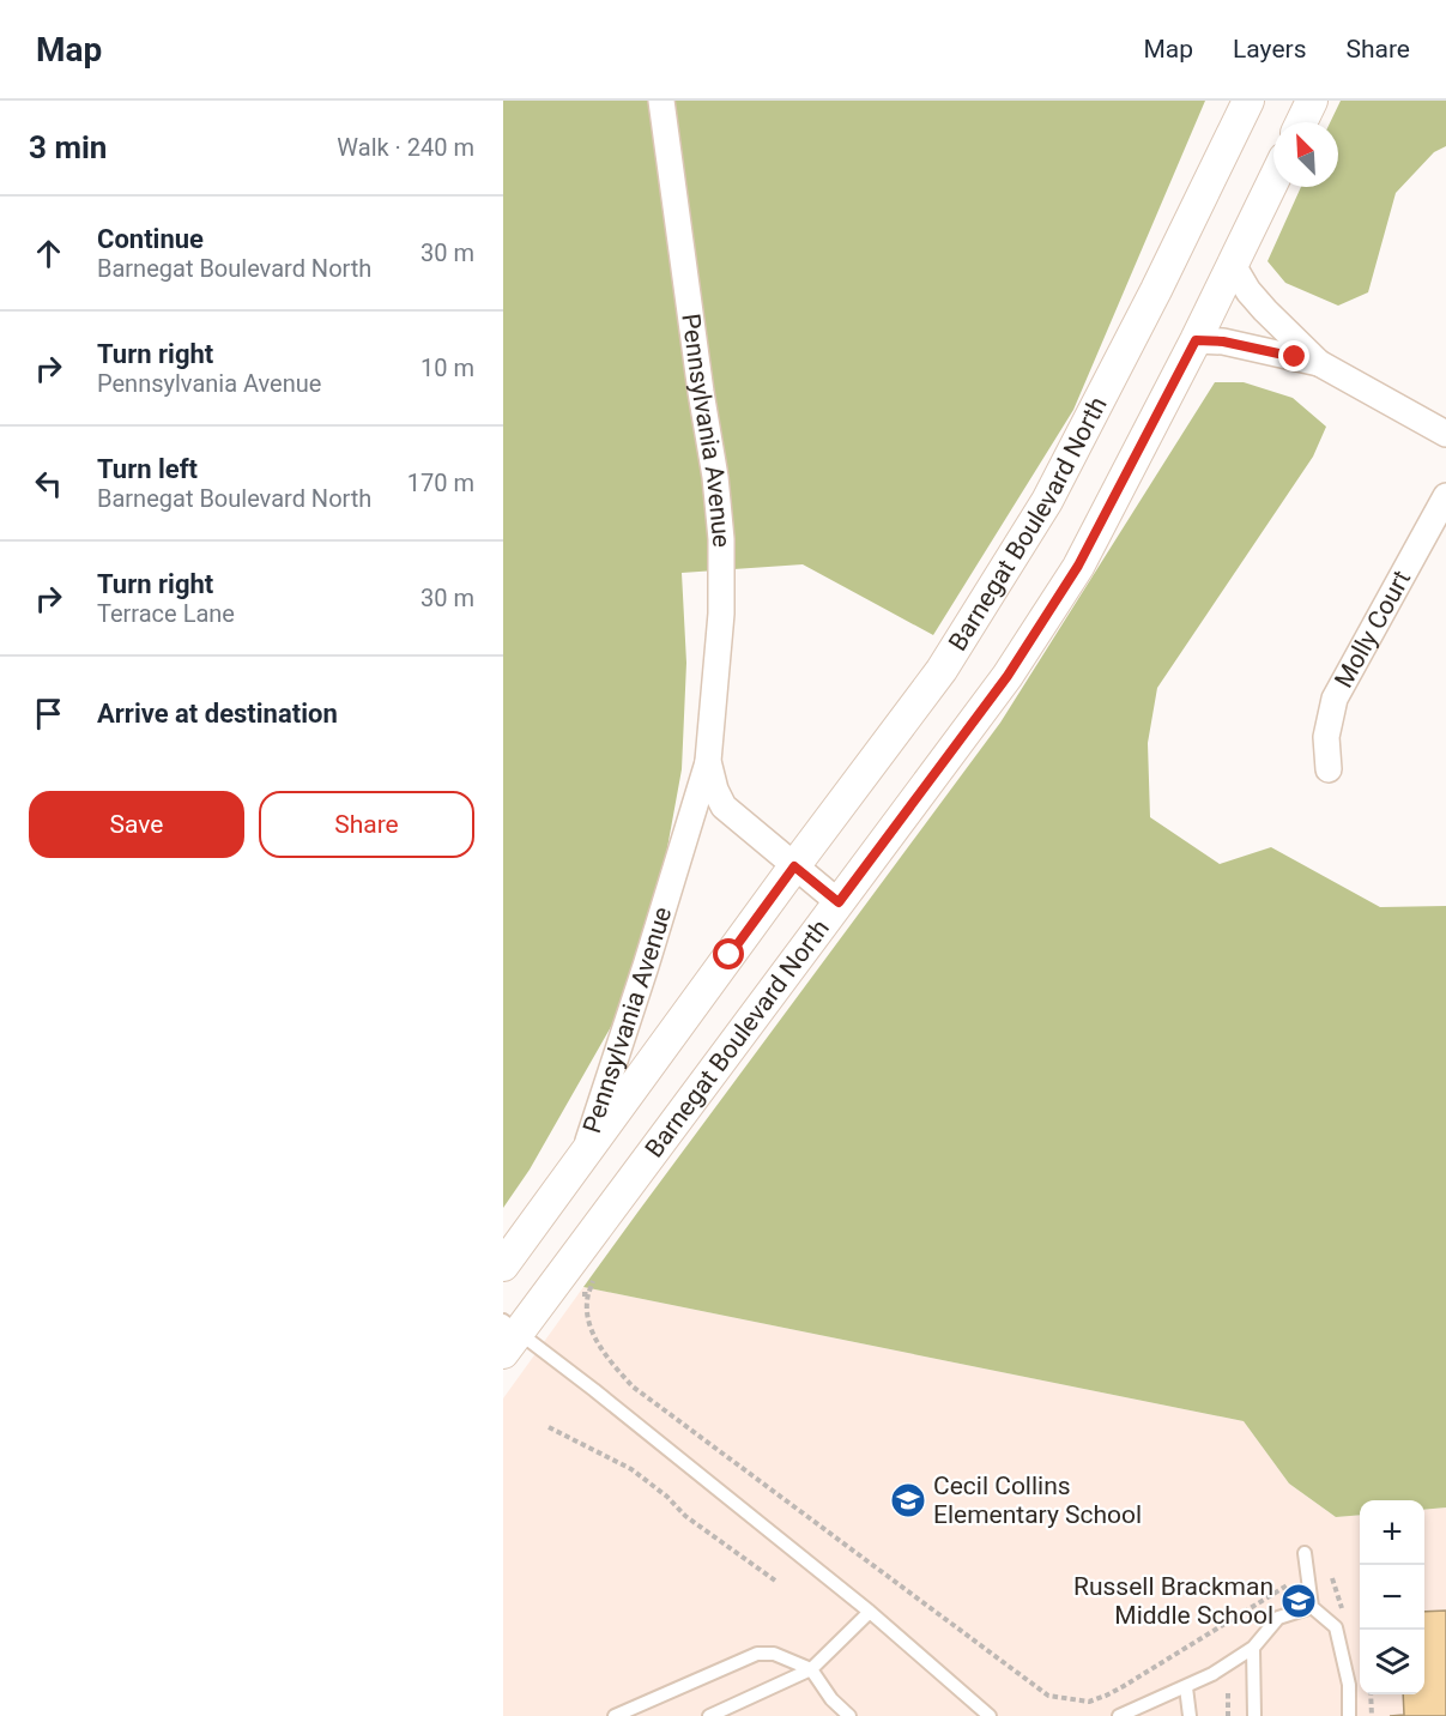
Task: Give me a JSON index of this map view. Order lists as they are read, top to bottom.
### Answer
{
  "streets": {
    "street": ["Pennsylvania Avenue", "Barnegat Boulevard North", "Molly Court"]
  },
  "crossings": [
    ["Pennsylvania Avenue", "Barnegat Boulevard North"]
  ],
  "places": {
    "school or university": ["Cecil Collins Elementary School", "Russell Brackman Middle School"]
  },
  "north": "top left",
  "page": {
    "header": "Map",
    "nav": ["Map", "Layers", "Share"],
    "heading": ["3 min", "Walk · 240 m"],
    "list": [
      ["Continue", "Barnegat Boulevard North", "30 m"],
      ["Turn right", "Pennsylvania Avenue", "10 m"],
      ["Turn left", "Barnegat Boulevard North", "170 m"],
      ["Turn right", "Terrace Lane", "30 m"],
      "Arrive at destination"
    ],
    "buttons": ["Save", "Share"],
    "map_buttons": ["+", "−"]
  }
}
